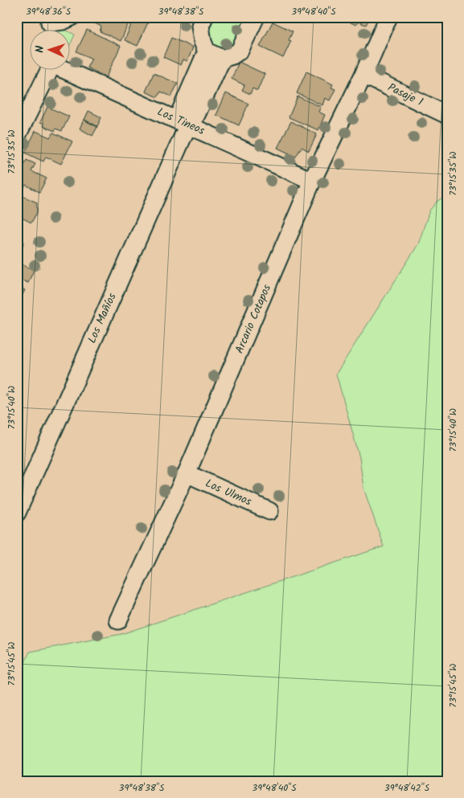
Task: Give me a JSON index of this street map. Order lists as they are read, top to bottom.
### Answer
{
  "streets": {
    "street": [
      "Pasaje 1",
      "Los Tineos",
      "Los Mañíos",
      "Arcario Cotapos",
      "Los Ulmos"
    ]
  },
  "crossings": [
    ["Pasaje 1", "Arcario Cotapos"],
    ["Los Tineos", "Los Mañíos"],
    ["Los Tineos", "Arcario Cotapos"],
    ["Arcario Cotapos", "Los Ulmos"]
  ],
  "north": "left",
  "coordinates": [
    "39°48'36\"S",
    "39°48'38\"S",
    "39°48'40\"S",
    "73°15'35\"W",
    "73°15'40\"W",
    "73°15'45\"W",
    "39°48'42\"S"
  ]
}
